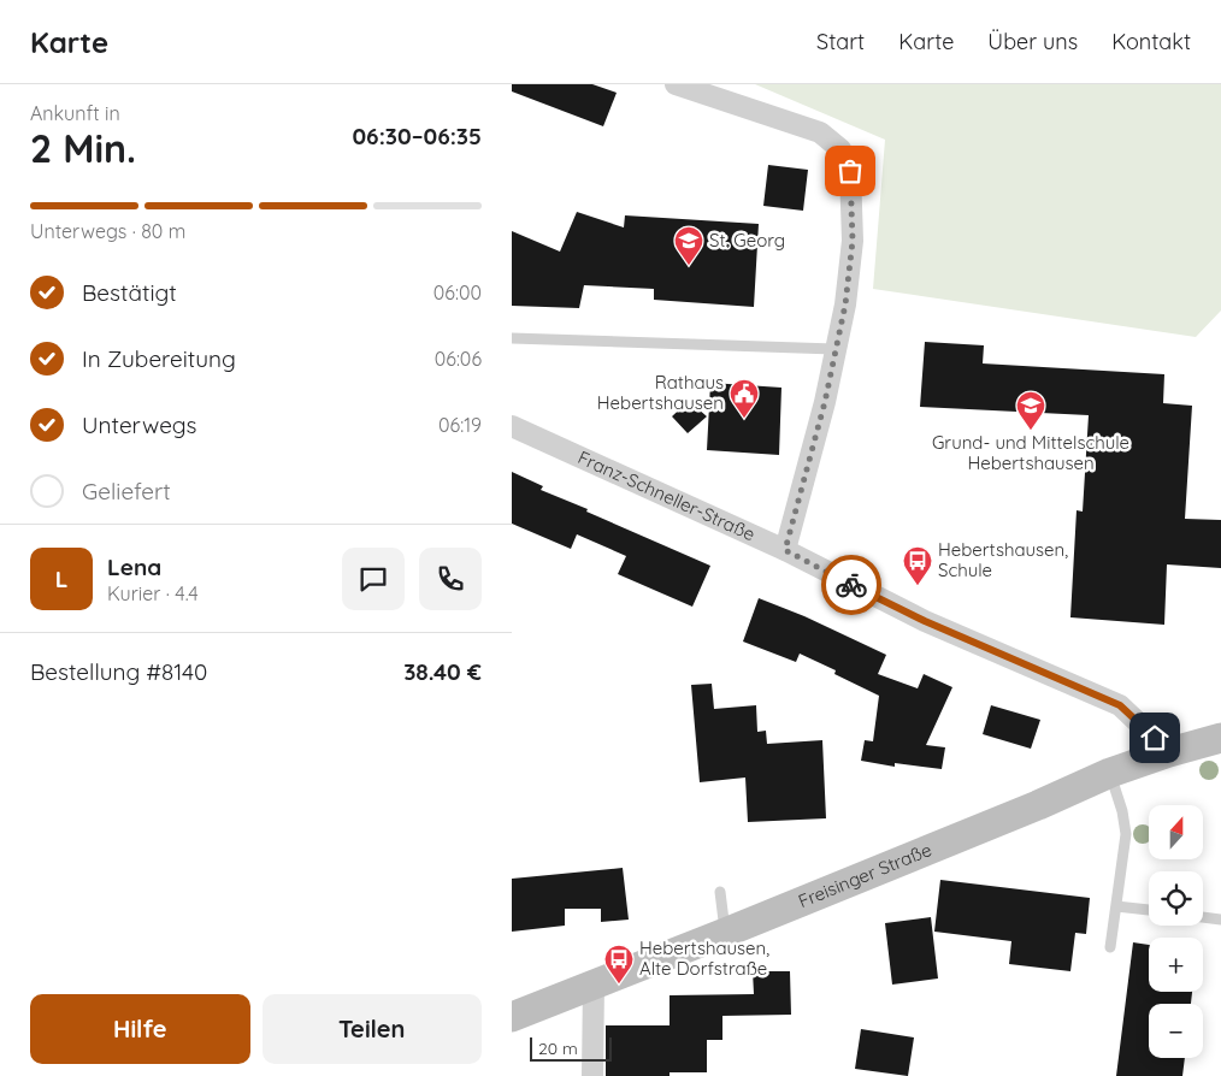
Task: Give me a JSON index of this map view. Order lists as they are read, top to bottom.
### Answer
{
  "streets": {
    "main road": ["Freisinger Straße"],
    "street": ["Franz-Schneller-Straße"]
  },
  "crossings": [
    ["Franz-Schneller-Straße", "Freisinger Straße"]
  ],
  "places": {
    "school or university": ["St. Georg", "Grund- und Mittelschule Hebertshausen"],
    "public building": ["Rathaus Hebertshausen"],
    "bus stop": ["Hebertshausen, Schule", "Hebertshausen, Alte Dorfstraße"]
  },
  "scale_bar": "20 m",
  "north": "top",
  "page": {
    "header": "Karte",
    "nav": [
      "Start",
      "Karte",
      "Über uns",
      "Kontakt"
    ],
    "heading": ["2 Min.", "Ankunft in", "06:30–06:35"],
    "panel": [
      "Lena",
      "Kurier · 4.4",
      "Bestellung #8140",
      "38.40 €"
    ],
    "bar": "Unterwegs · 80 m",
    "list": [
      ["Bestätigt", "06:00"],
      ["In Zubereitung", "06:06"],
      ["Unterwegs", "06:19"],
      "Geliefert"
    ],
    "round": "L",
    "map_buttons": ["+", "−"],
    "buttons": ["Hilfe", "Teilen"],
    "scale": "20 m"
  }
}
